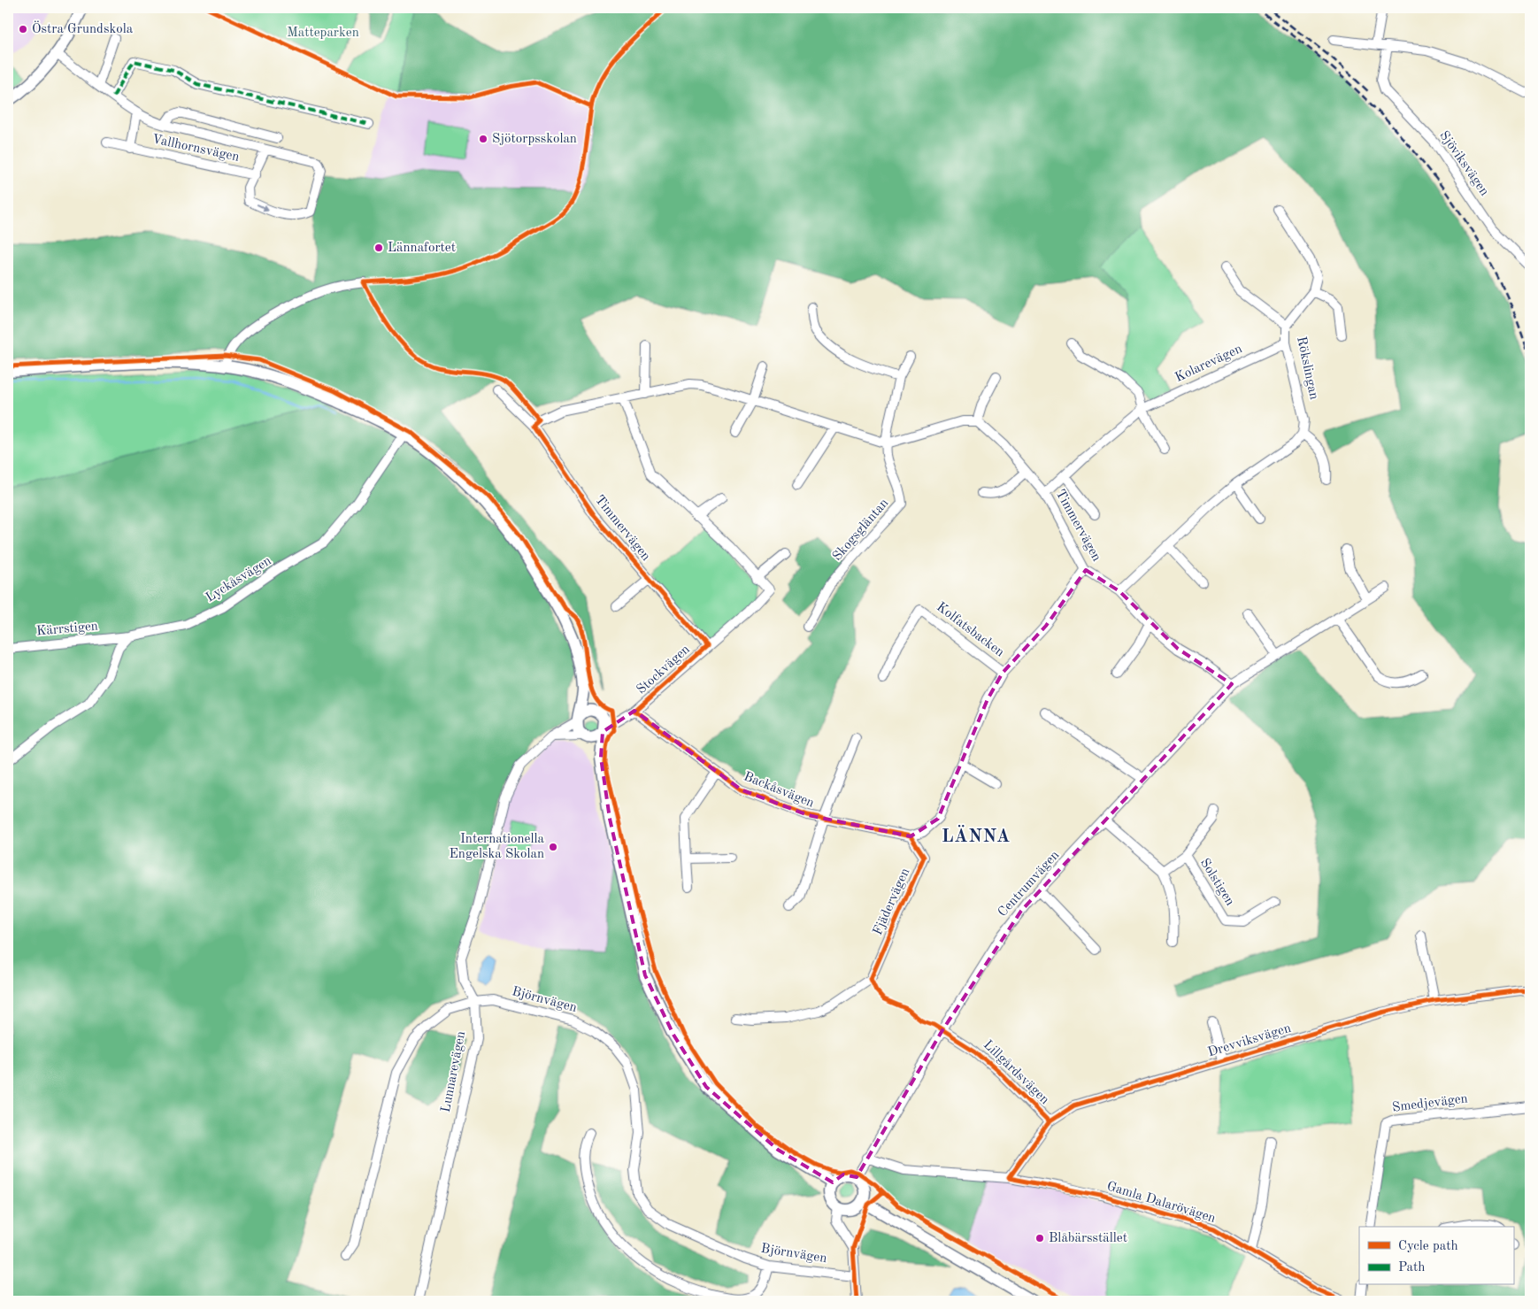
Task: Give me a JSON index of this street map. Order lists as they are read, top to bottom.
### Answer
{
  "streets": {
    "street": [
      "Vallhornsvägen",
      "Sjöviksvägen",
      "Kolarevägen",
      "Rökslingan",
      "Timmervägen",
      "Skogsgläntan",
      "Lyckåsvägen",
      "Kärrstigen",
      "Kolfatsbacken",
      "Stockvägen",
      "Backåsvägen",
      "Solstigen",
      "Centrumvägen",
      "Fjädervägen",
      "Björnvägen",
      "Drevviksvägen",
      "Lunnarevägen",
      "Lillgårdsvägen",
      "Smedjevägen",
      "Gamla Dalarövägen"
    ]
  },
  "crossings": [
    ["Kolarevägen", "Rökslingan"],
    ["Kolarevägen", "Timmervägen"],
    ["Timmervägen", "Stockvägen"],
    ["Timmervägen", "Centrumvägen"],
    ["Lyckåsvägen", "Kärrstigen"],
    ["Stockvägen", "Backåsvägen"],
    ["Stockvägen", "Lunnarevägen"],
    ["Backåsvägen", "Fjädervägen"],
    ["Centrumvägen", "Lillgårdsvägen"],
    ["Centrumvägen", "Gamla Dalarövägen"],
    ["Björnvägen", "Lunnarevägen"],
    ["Drevviksvägen", "Lillgårdsvägen"],
    ["Drevviksvägen", "Gamla Dalarövägen"]
  ],
  "districts": ["LÄNNA"],
  "parks": ["Matteparken"],
  "places": [
    "Östra Grundskola",
    "Sjötorpsskolan",
    "Lännafortet",
    "Internationella Engelska Skolan",
    "Blåbärsstället"
  ],
  "legend": ["Cycle path", "Path"]
}
